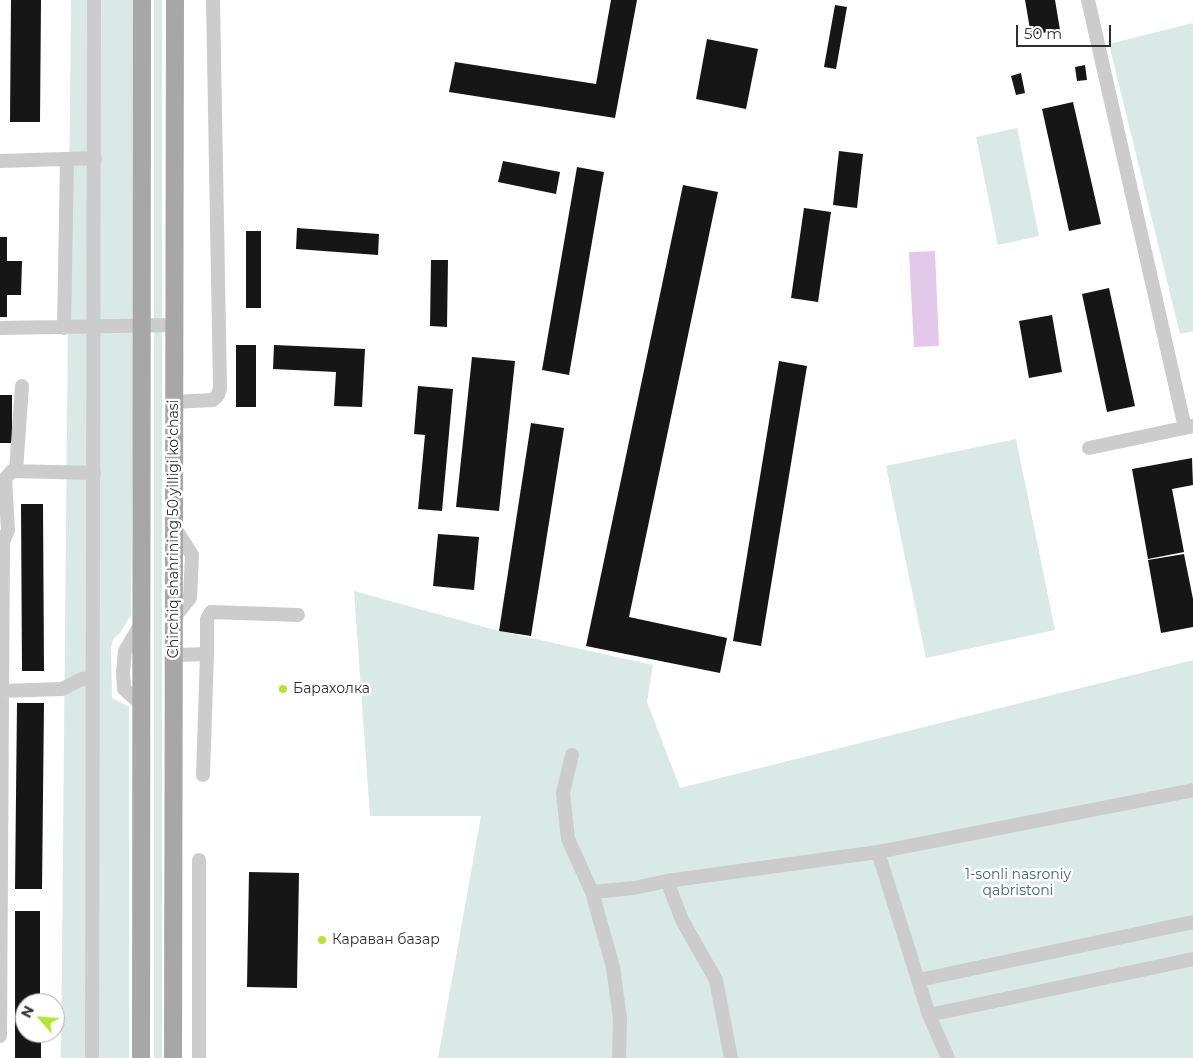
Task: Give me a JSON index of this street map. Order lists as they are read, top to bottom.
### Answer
{
  "streets": {
    "main road": ["Chirchiq shahrining 50 yilligi koʻchasi"]
  },
  "parks": ["1-sonli nasroniy qabristoni"],
  "places": ["Барахолка", "Караван базар"],
  "scale_bar": "50 m",
  "north": "top left"
}
